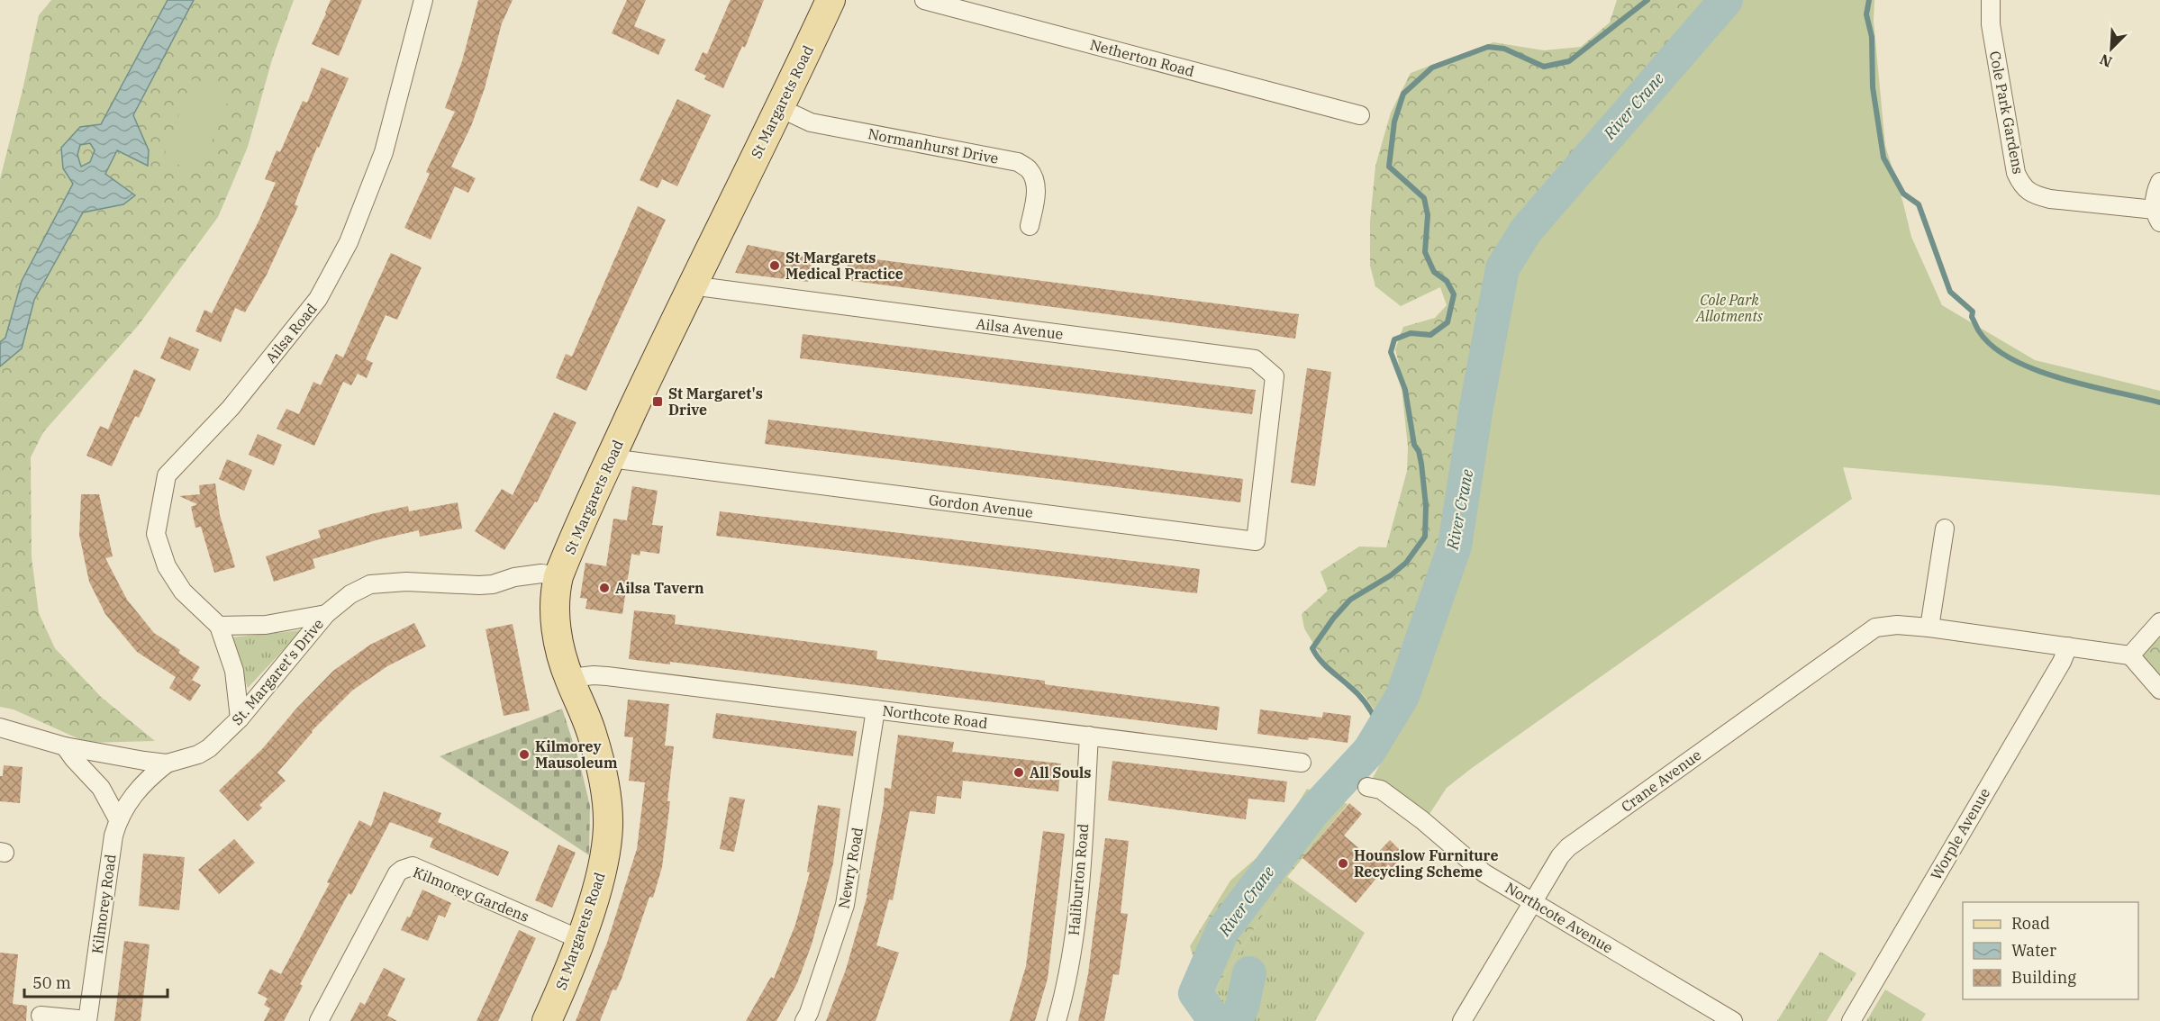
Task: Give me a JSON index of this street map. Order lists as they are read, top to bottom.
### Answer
{
  "streets": {
    "main road": ["St Margarets Road"],
    "street": [
      "Netherton Road",
      "Cole Park Gardens",
      "Normanhurst Drive",
      "Ailsa Avenue",
      "Ailsa Road",
      "Gordon Avenue",
      "St. Margaret's Drive",
      "Northcote Road",
      "Crane Avenue",
      "Worple Avenue",
      "Newry Road",
      "Haliburton Road",
      "Kilmorey Gardens",
      "Kilmorey Road",
      "Northcote Avenue"
    ]
  },
  "crossings": [
    ["St Margarets Road", "Normanhurst Drive"],
    ["St Margarets Road", "Ailsa Avenue"],
    ["St Margarets Road", "Gordon Avenue"],
    ["St Margarets Road", "St. Margaret's Drive"],
    ["St Margarets Road", "Northcote Road"],
    ["St Margarets Road", "Kilmorey Gardens"],
    ["Ailsa Avenue", "Gordon Avenue"],
    ["Ailsa Road", "St. Margaret's Drive"],
    ["St. Margaret's Drive", "Kilmorey Road"],
    ["Northcote Road", "Newry Road"],
    ["Northcote Road", "Haliburton Road"],
    ["Crane Avenue", "Worple Avenue"],
    ["Crane Avenue", "Northcote Avenue"]
  ],
  "water": ["River Crane"],
  "parks": ["Cole Park Allotments"],
  "places": {
    "other": [
      "St Margarets Medical Practice",
      "Ailsa Tavern",
      "Kilmorey Mausoleum",
      "All Souls",
      "Hounslow Furniture Recycling Scheme"
    ],
    "transit": ["St Margaret's Drive"]
  },
  "legend": ["Road", "Water", "Building"],
  "scale_bar": "50 m",
  "north": "bottom left"
}
